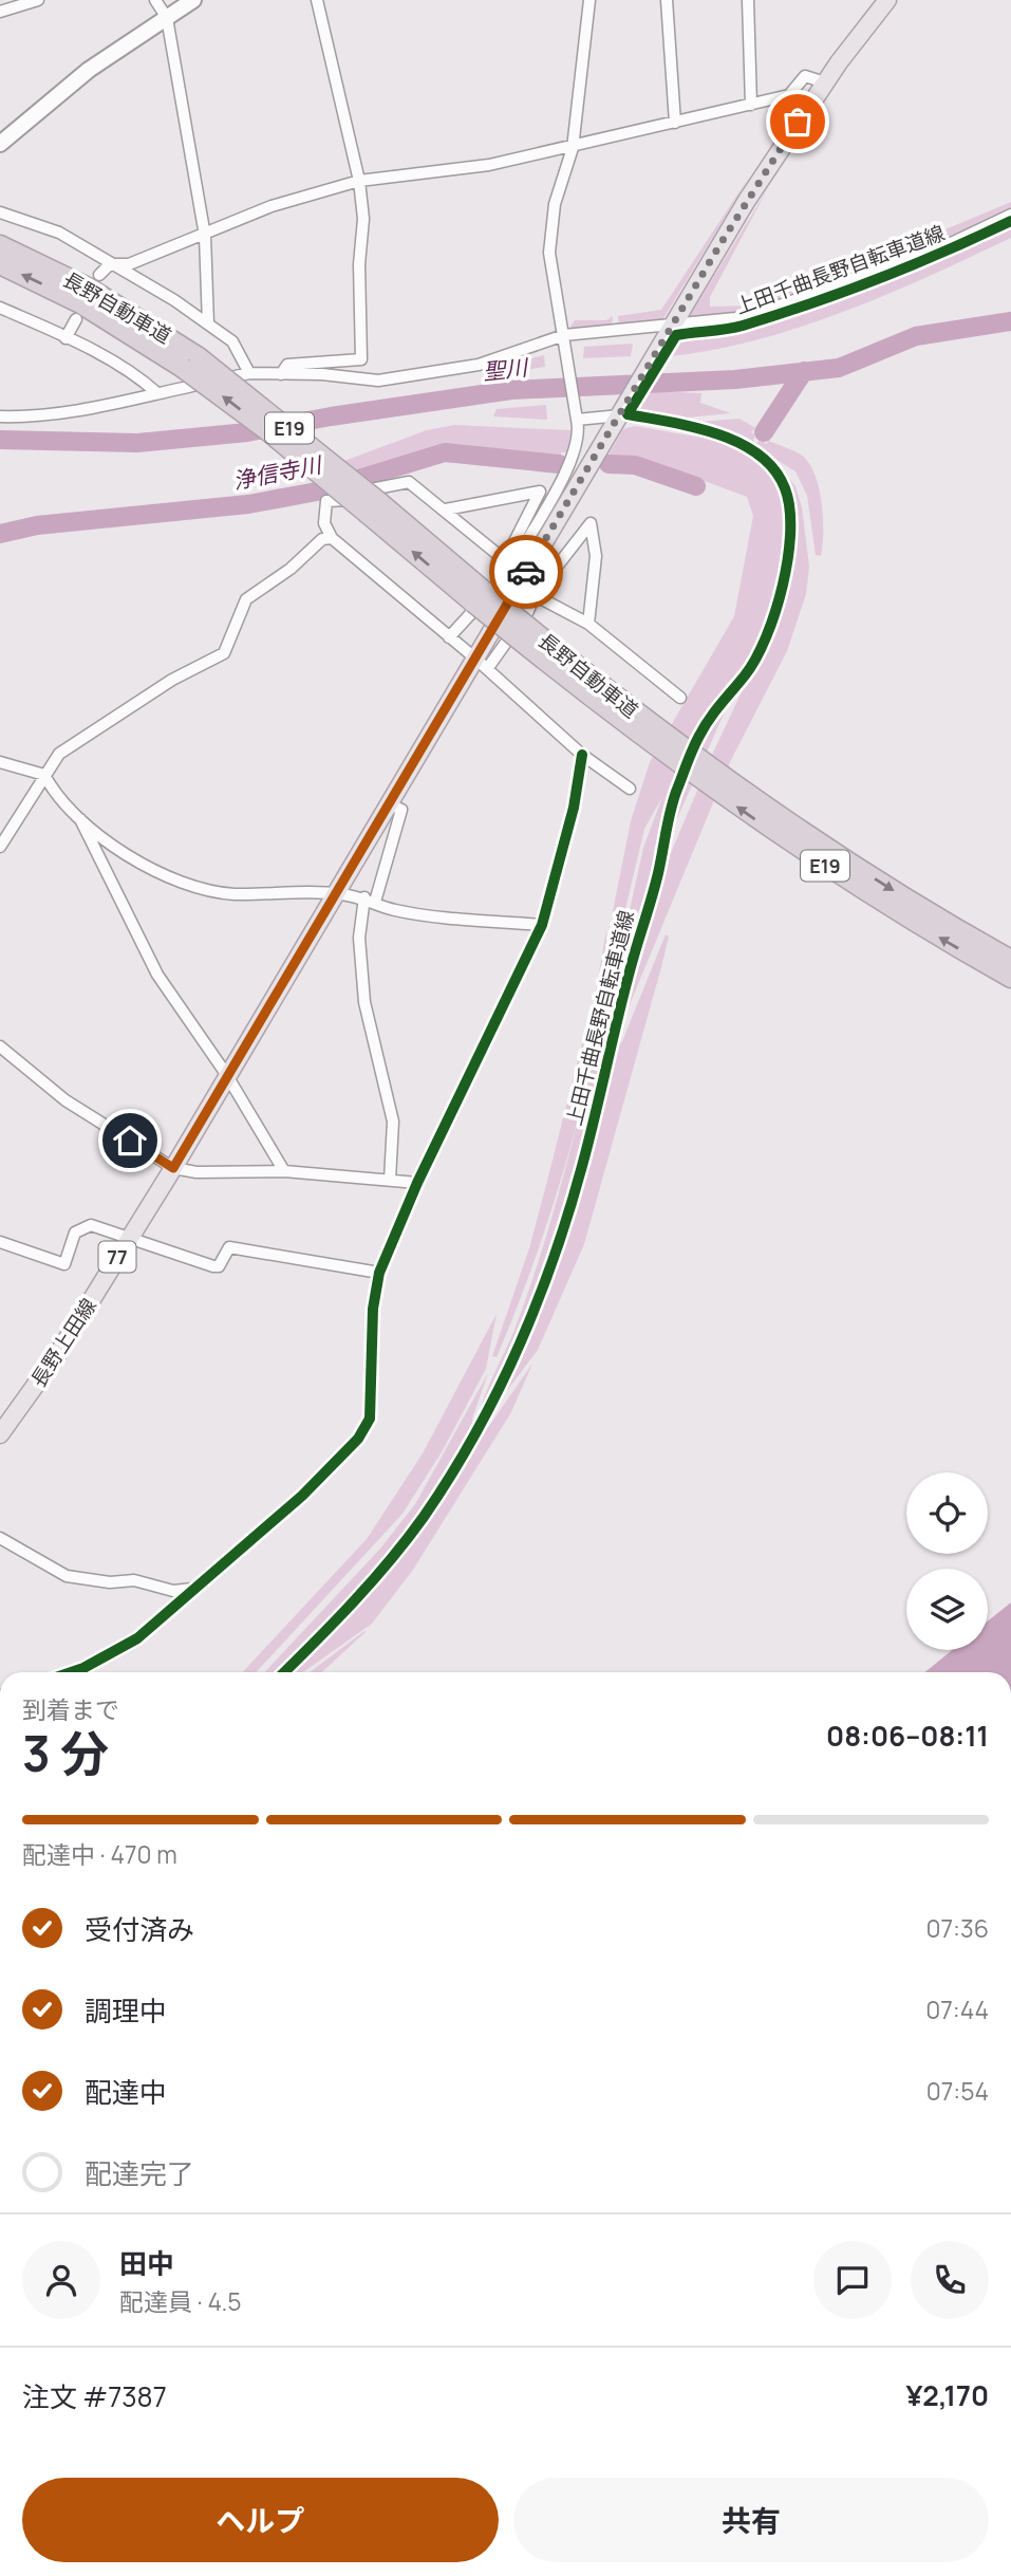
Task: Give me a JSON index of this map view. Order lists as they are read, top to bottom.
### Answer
{
  "streets": {
    "highway": ["長野自動車道", "E19"],
    "main road": ["77", "長野上田線"],
    "cycle path": ["上田千曲長野自転車道線"]
  },
  "water": ["聖川", "浄信寺川"],
  "page": {
    "heading": ["3 分", "到着まで", "08:06–08:11"],
    "panel": [
      "田中",
      "配達員 · 4.5",
      "注文 #7387",
      "¥2,170"
    ],
    "bar": "配達中 · 470 m",
    "list": [
      ["受付済み", "07:36"],
      ["調理中", "07:44"],
      ["配達中", "07:54"],
      "配達完了"
    ],
    "buttons": ["ヘルプ", "共有"]
  }
}
